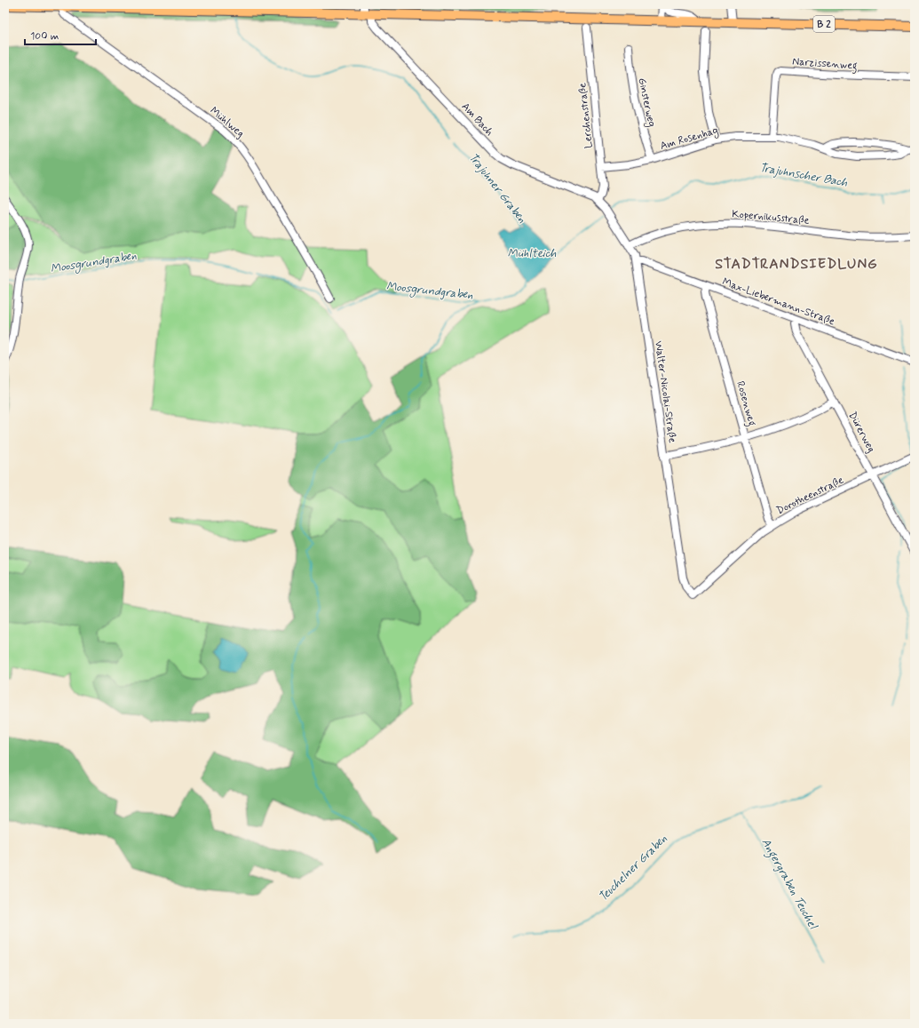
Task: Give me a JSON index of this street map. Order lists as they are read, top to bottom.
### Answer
{
  "streets": {
    "main road": ["B 2"],
    "street": [
      "Narzissenweg",
      "Ginsterweg",
      "Lerchenstraße",
      "Am Bach",
      "Mühlweg",
      "Am Rosenhag",
      "Kopernikusstraße",
      "Max-Liebermann-Straße",
      "Walter-Nicolai-Straße",
      "Rosenweg",
      "Dürerweg",
      "Dorotheenstraße"
    ]
  },
  "crossings": [
    ["B 2", "Am Bach"],
    ["B 2", "Mühlweg"],
    ["Narzissenweg", "Am Rosenhag"],
    ["Ginsterweg", "Am Rosenhag"],
    ["Lerchenstraße", "Am Bach"],
    ["Lerchenstraße", "Am Rosenhag"],
    ["Lerchenstraße", "Walter-Nicolai-Straße"],
    ["Am Bach", "Walter-Nicolai-Straße"],
    ["Kopernikusstraße", "Walter-Nicolai-Straße"],
    ["Max-Liebermann-Straße", "Walter-Nicolai-Straße"],
    ["Max-Liebermann-Straße", "Rosenweg"],
    ["Max-Liebermann-Straße", "Dürerweg"],
    ["Walter-Nicolai-Straße", "Dorotheenstraße"],
    ["Rosenweg", "Dorotheenstraße"],
    ["Dürerweg", "Dorotheenstraße"]
  ],
  "districts": ["STADTRANDSIEDLUNG"],
  "water": [
    "Trajuhnscher Bach",
    "Trajuhner Graben",
    "Mühlteich",
    "Moosgrundgraben",
    "Teuchelner Graben",
    "Angergraben Teuchel"
  ],
  "scale_bar": "100 m"
}
